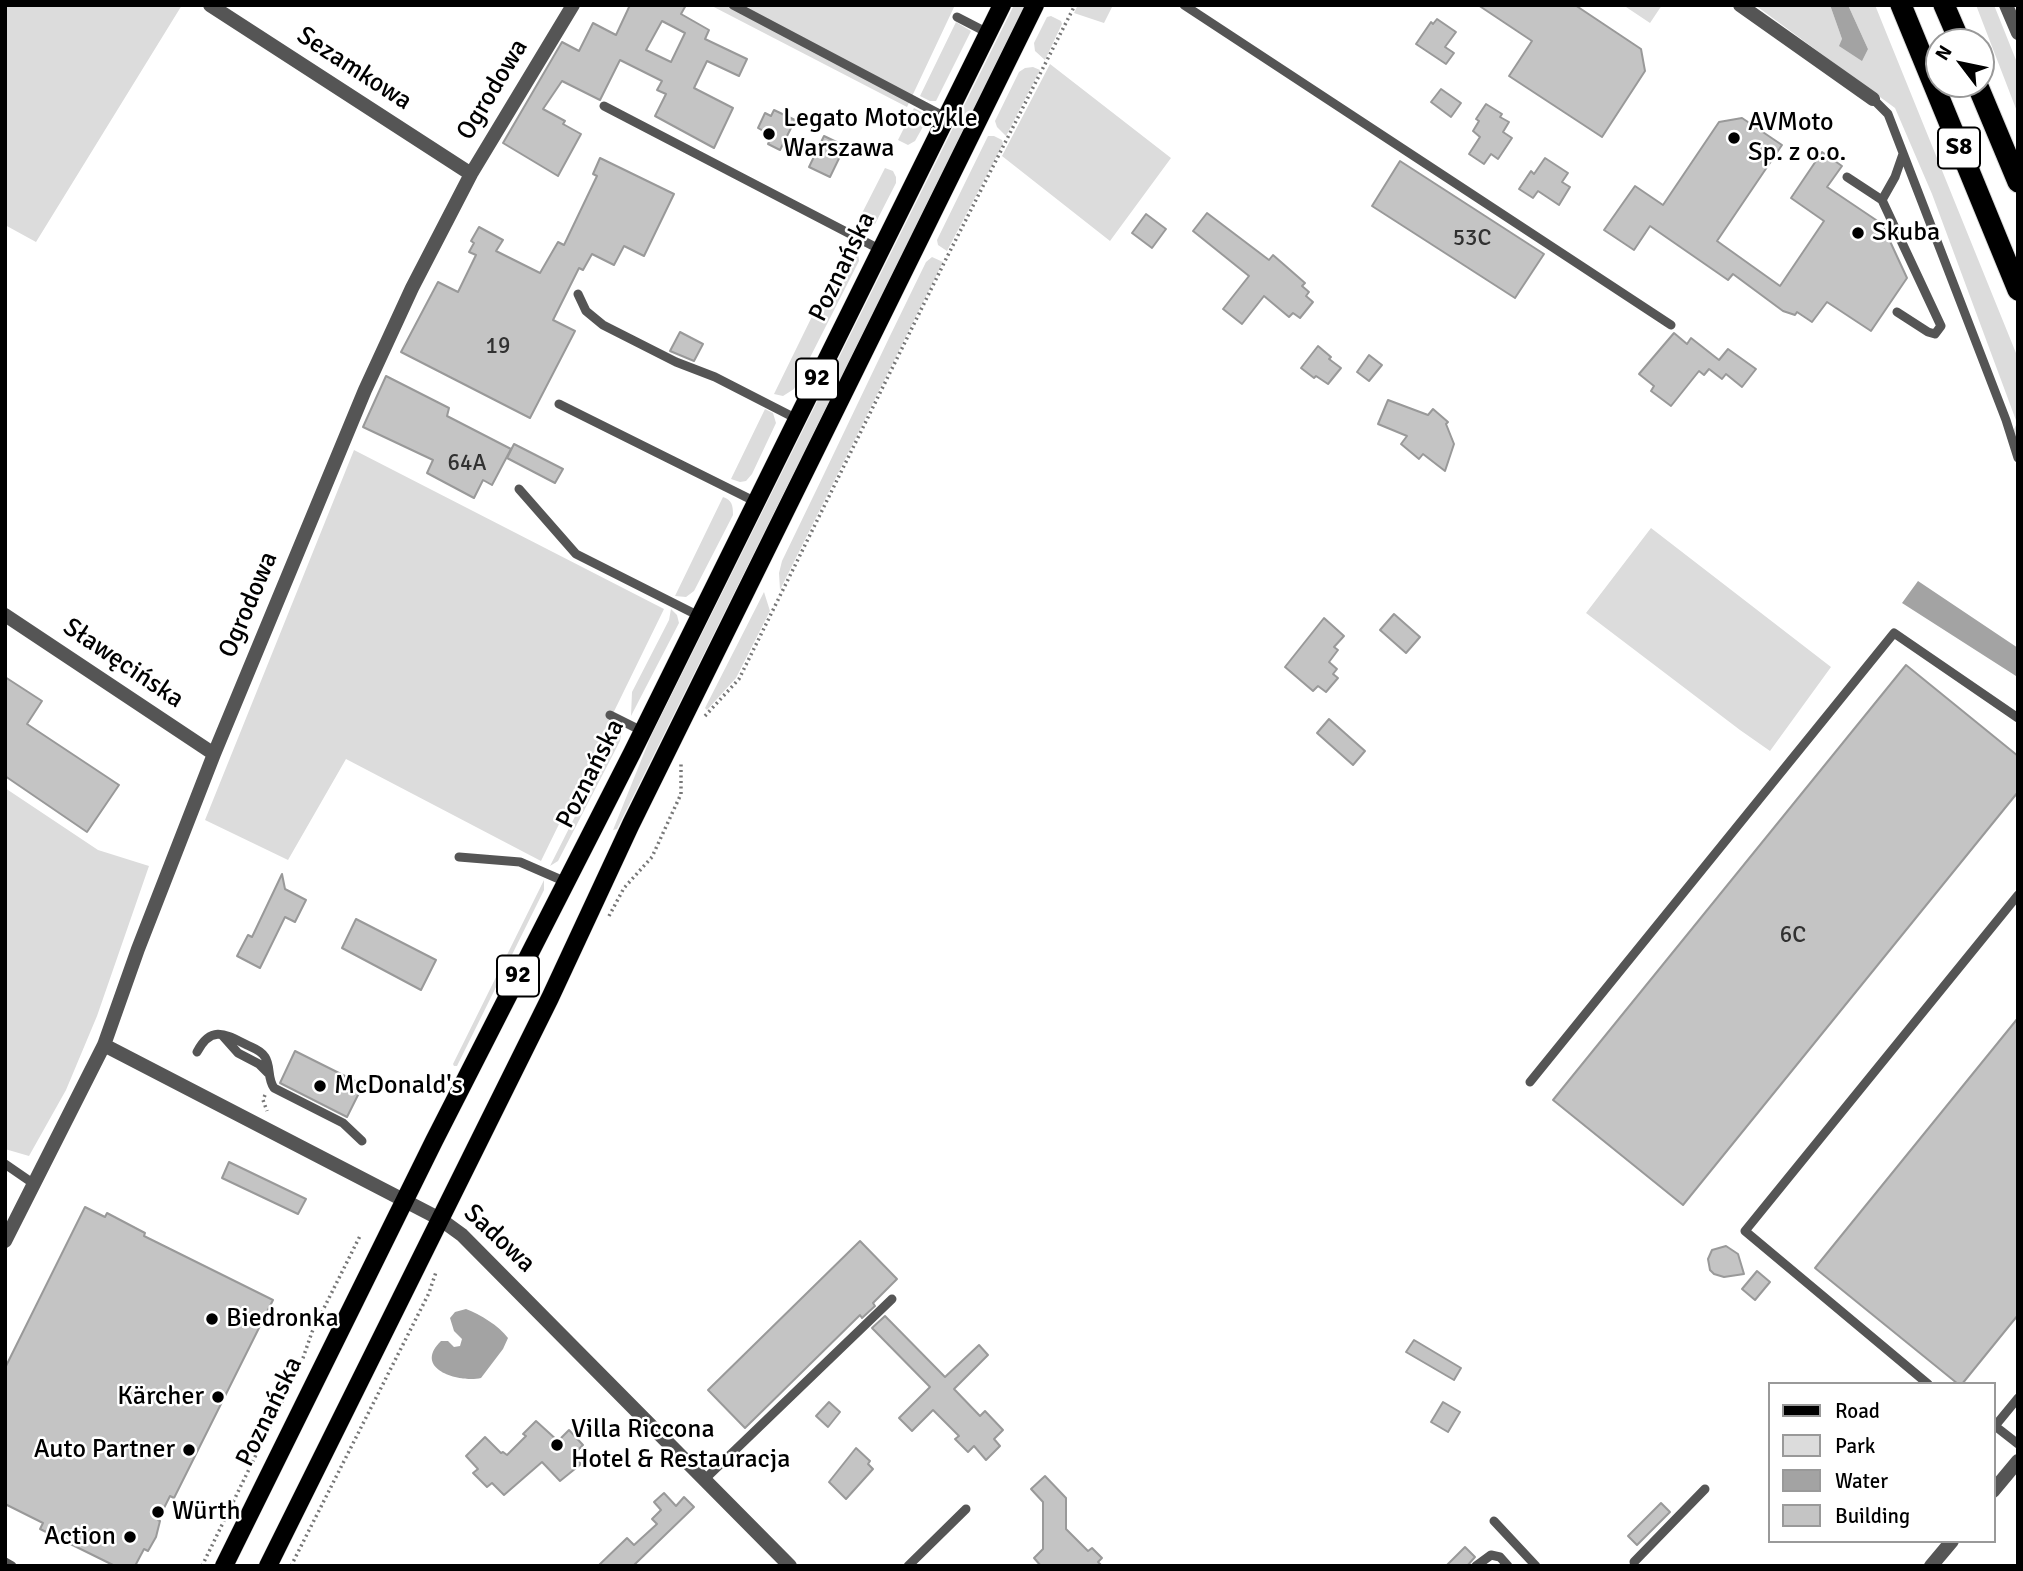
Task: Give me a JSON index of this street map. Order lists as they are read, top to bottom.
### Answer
{
  "streets": {
    "highway": ["S8"],
    "main road": ["Poznańska", "92"],
    "street": [
      "Sezamkowa",
      "Ogrodowa",
      "Sławęcińska",
      "Sadowa"
    ]
  },
  "crossings": [
    ["Sezamkowa", "Ogrodowa"],
    ["Ogrodowa", "Sławęcińska"],
    ["Ogrodowa", "Sadowa"],
    ["Poznańska", "Sadowa"],
    ["92", "Sadowa"]
  ],
  "places": [
    "Legato Motocykle Warszawa",
    "AVMoto Sp. z o.o.",
    "Skuba",
    "McDonald's",
    "Biedronka",
    "Kärcher",
    "Villa Riccona Hotel & Restauracja",
    "Auto Partner",
    "Würth",
    "Action"
  ],
  "house_numbers": [
    "53C",
    "19",
    "64A",
    "6C"
  ],
  "legend": [
    "Road",
    "Park",
    "Water",
    "Building"
  ],
  "north": "top left"
}
